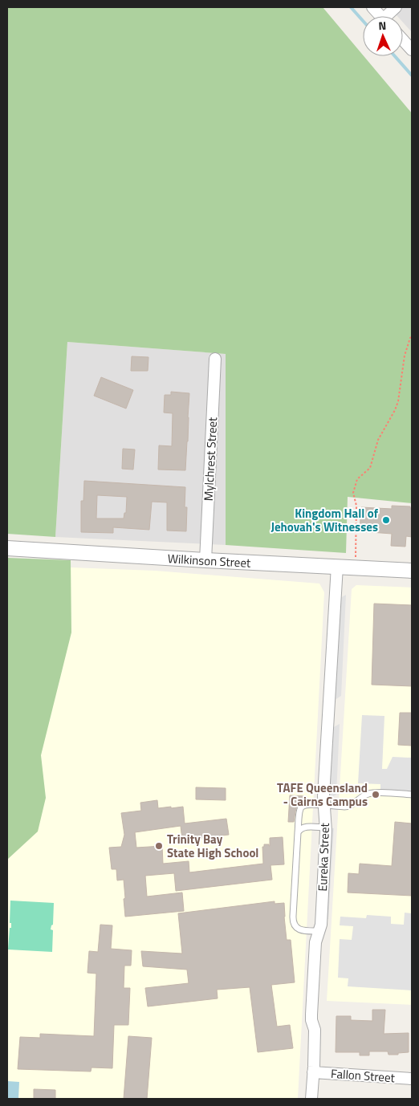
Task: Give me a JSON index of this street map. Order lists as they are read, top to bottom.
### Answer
{
  "streets": {
    "street": [
      "Mylchrest Street",
      "Wilkinson Street",
      "Eureka Street",
      "Fallon Street"
    ]
  },
  "crossings": [
    ["Mylchrest Street", "Wilkinson Street"],
    ["Wilkinson Street", "Eureka Street"],
    ["Eureka Street", "Fallon Street"]
  ],
  "places": ["Kingdom Hall of Jehovah's Witnesses", "TAFE Queensland - Cairns Campus", "Trinity Bay State High School"],
  "north": "top"
}
